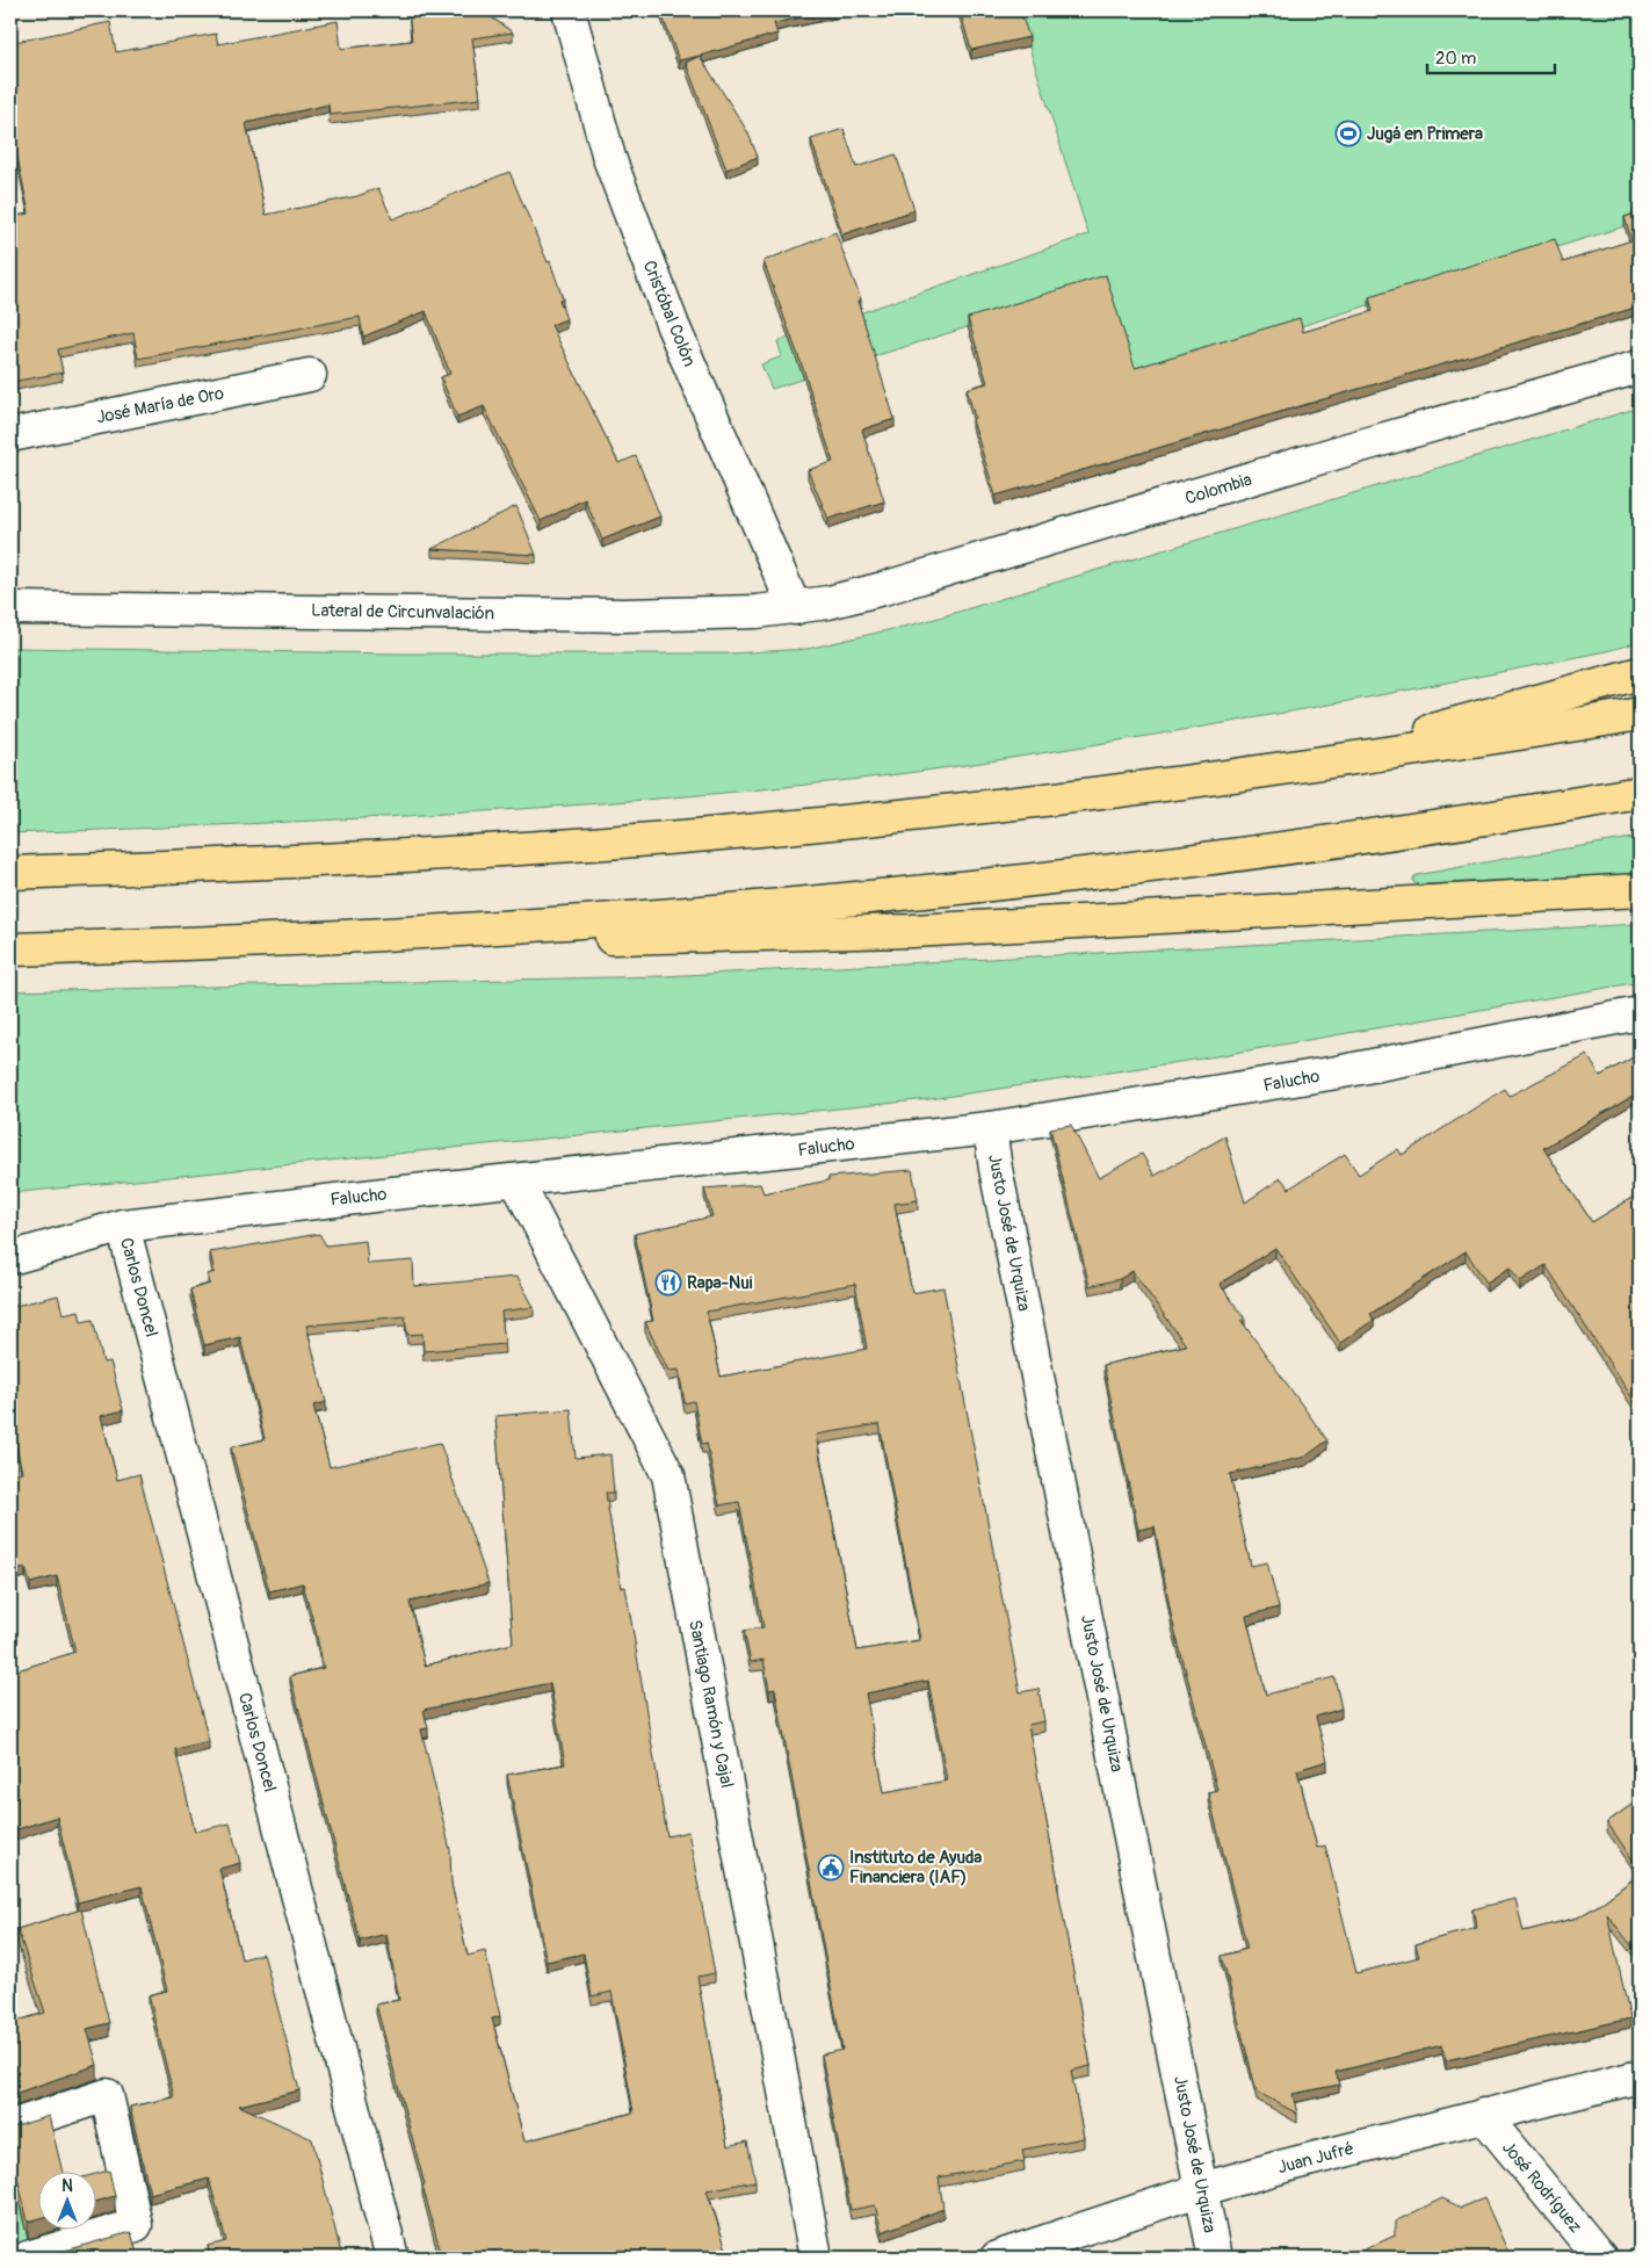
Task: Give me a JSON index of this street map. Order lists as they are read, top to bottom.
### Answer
{
  "streets": {
    "street": [
      "Cristóbal Colón",
      "José María de Oro",
      "Colombia",
      "Lateral de Circunvalación",
      "Falucho",
      "Justo José de Urquiza",
      "Carlos Doncel",
      "Santiago Ramón y Cajal",
      "Juan Jufré",
      "José Rodríguez"
    ]
  },
  "crossings": [
    ["Cristóbal Colón", "Colombia"],
    ["Cristóbal Colón", "Lateral de Circunvalación"],
    ["Colombia", "Lateral de Circunvalación"],
    ["Falucho", "Justo José de Urquiza"],
    ["Falucho", "Carlos Doncel"],
    ["Falucho", "Santiago Ramón y Cajal"],
    ["Justo José de Urquiza", "Juan Jufré"],
    ["Juan Jufré", "José Rodríguez"]
  ],
  "places": {
    "sports": ["Jugá en Primera"],
    "restaurant": ["Rapa-Nui"],
    "public building": ["Instituto de Ayuda Financiera (IAF)"]
  },
  "scale_bar": "20 m",
  "north": "top"
}
